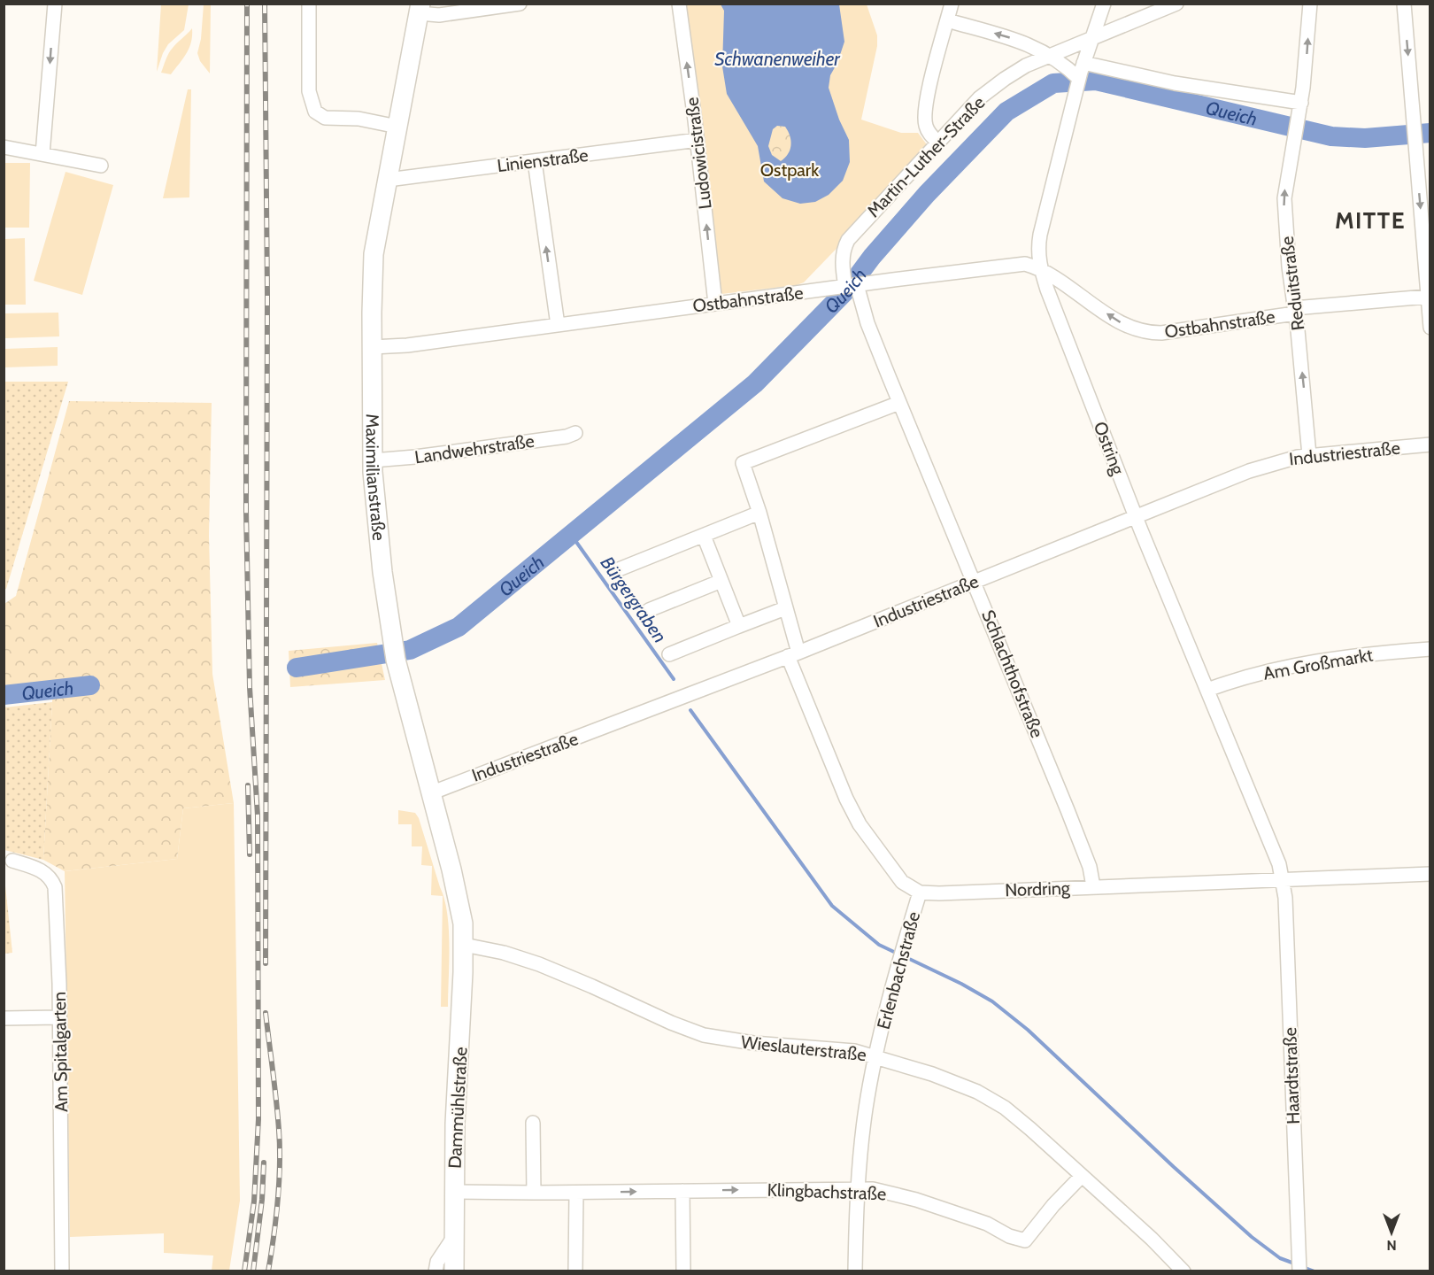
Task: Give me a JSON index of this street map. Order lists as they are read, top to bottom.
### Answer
{
  "streets": {
    "street": [
      "Ludowicistraße",
      "Martin-Luther-Straße",
      "Linienstraße",
      "Reduitstraße",
      "Ostbahnstraße",
      "Ostring",
      "Landwehrstraße",
      "Industriestraße",
      "Maximilianstraße",
      "Am Großmarkt",
      "Schlachthofstraße",
      "Nordring",
      "Erlenbachstraße",
      "Wieslauterstraße",
      "Am Spitalgarten",
      "Haardtstraße",
      "Dammühlstraße",
      "Klingbachstraße"
    ]
  },
  "crossings": [
    ["Ludowicistraße", "Linienstraße"],
    ["Ludowicistraße", "Ostbahnstraße"],
    ["Martin-Luther-Straße", "Ostbahnstraße"],
    ["Martin-Luther-Straße", "Ostring"],
    ["Martin-Luther-Straße", "Schlachthofstraße"],
    ["Linienstraße", "Maximilianstraße"],
    ["Reduitstraße", "Ostbahnstraße"],
    ["Reduitstraße", "Industriestraße"],
    ["Ostbahnstraße", "Ostring"],
    ["Ostbahnstraße", "Maximilianstraße"],
    ["Ostbahnstraße", "Schlachthofstraße"],
    ["Ostring", "Industriestraße"],
    ["Ostring", "Am Großmarkt"],
    ["Ostring", "Nordring"],
    ["Ostring", "Haardtstraße"],
    ["Landwehrstraße", "Maximilianstraße"],
    ["Industriestraße", "Maximilianstraße"],
    ["Industriestraße", "Schlachthofstraße"],
    ["Maximilianstraße", "Wieslauterstraße"],
    ["Maximilianstraße", "Dammühlstraße"],
    ["Schlachthofstraße", "Nordring"],
    ["Nordring", "Erlenbachstraße"],
    ["Nordring", "Haardtstraße"],
    ["Erlenbachstraße", "Wieslauterstraße"],
    ["Erlenbachstraße", "Klingbachstraße"],
    ["Wieslauterstraße", "Dammühlstraße"],
    ["Wieslauterstraße", "Klingbachstraße"],
    ["Dammühlstraße", "Klingbachstraße"]
  ],
  "one_way": ["Ludowicistraße", "Reduitstraße", "Klingbachstraße"],
  "districts": ["MITTE"],
  "water": ["Schwanenweiher", "Queich", "Bürgergraben"],
  "parks": ["Ostpark"],
  "north": "bottom"
}
